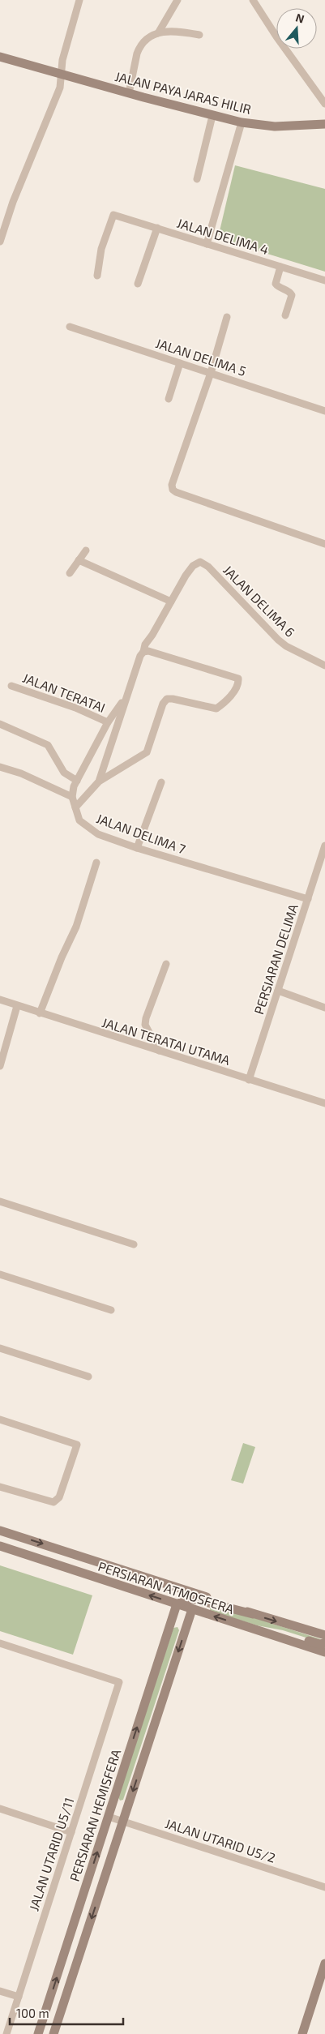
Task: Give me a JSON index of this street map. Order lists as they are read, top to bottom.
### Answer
{
  "streets": {
    "street": [
      "JALAN PAYA JARAS HILIR",
      "JALAN DELIMA 4",
      "JALAN DELIMA 5",
      "JALAN DELIMA 6",
      "JALAN TERATAI",
      "JALAN DELIMA 7",
      "PERSIARAN DELIMA",
      "JALAN TERATAI UTAMA",
      "PERSIARAN ATMOSFERA",
      "PERSIARAN HEMISFERA",
      "JALAN UTARID U5/2",
      "JALAN UTARID U5/11"
    ]
  },
  "crossings": [
    ["JALAN DELIMA 7", "PERSIARAN DELIMA"],
    ["PERSIARAN DELIMA", "JALAN TERATAI UTAMA"],
    ["PERSIARAN ATMOSFERA", "PERSIARAN HEMISFERA"],
    ["PERSIARAN HEMISFERA", "JALAN UTARID U5/2"]
  ],
  "scale_bar": "100 m",
  "north": "top"
}
